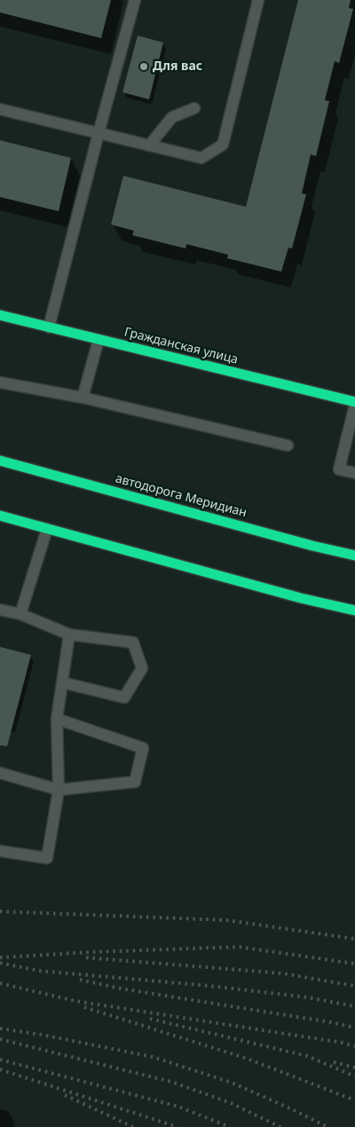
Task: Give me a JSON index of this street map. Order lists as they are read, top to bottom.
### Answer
{
  "streets": {
    "main road": ["Гражданская улица", "автодорога Меридиан"]
  },
  "places": ["Для вас"]
}
